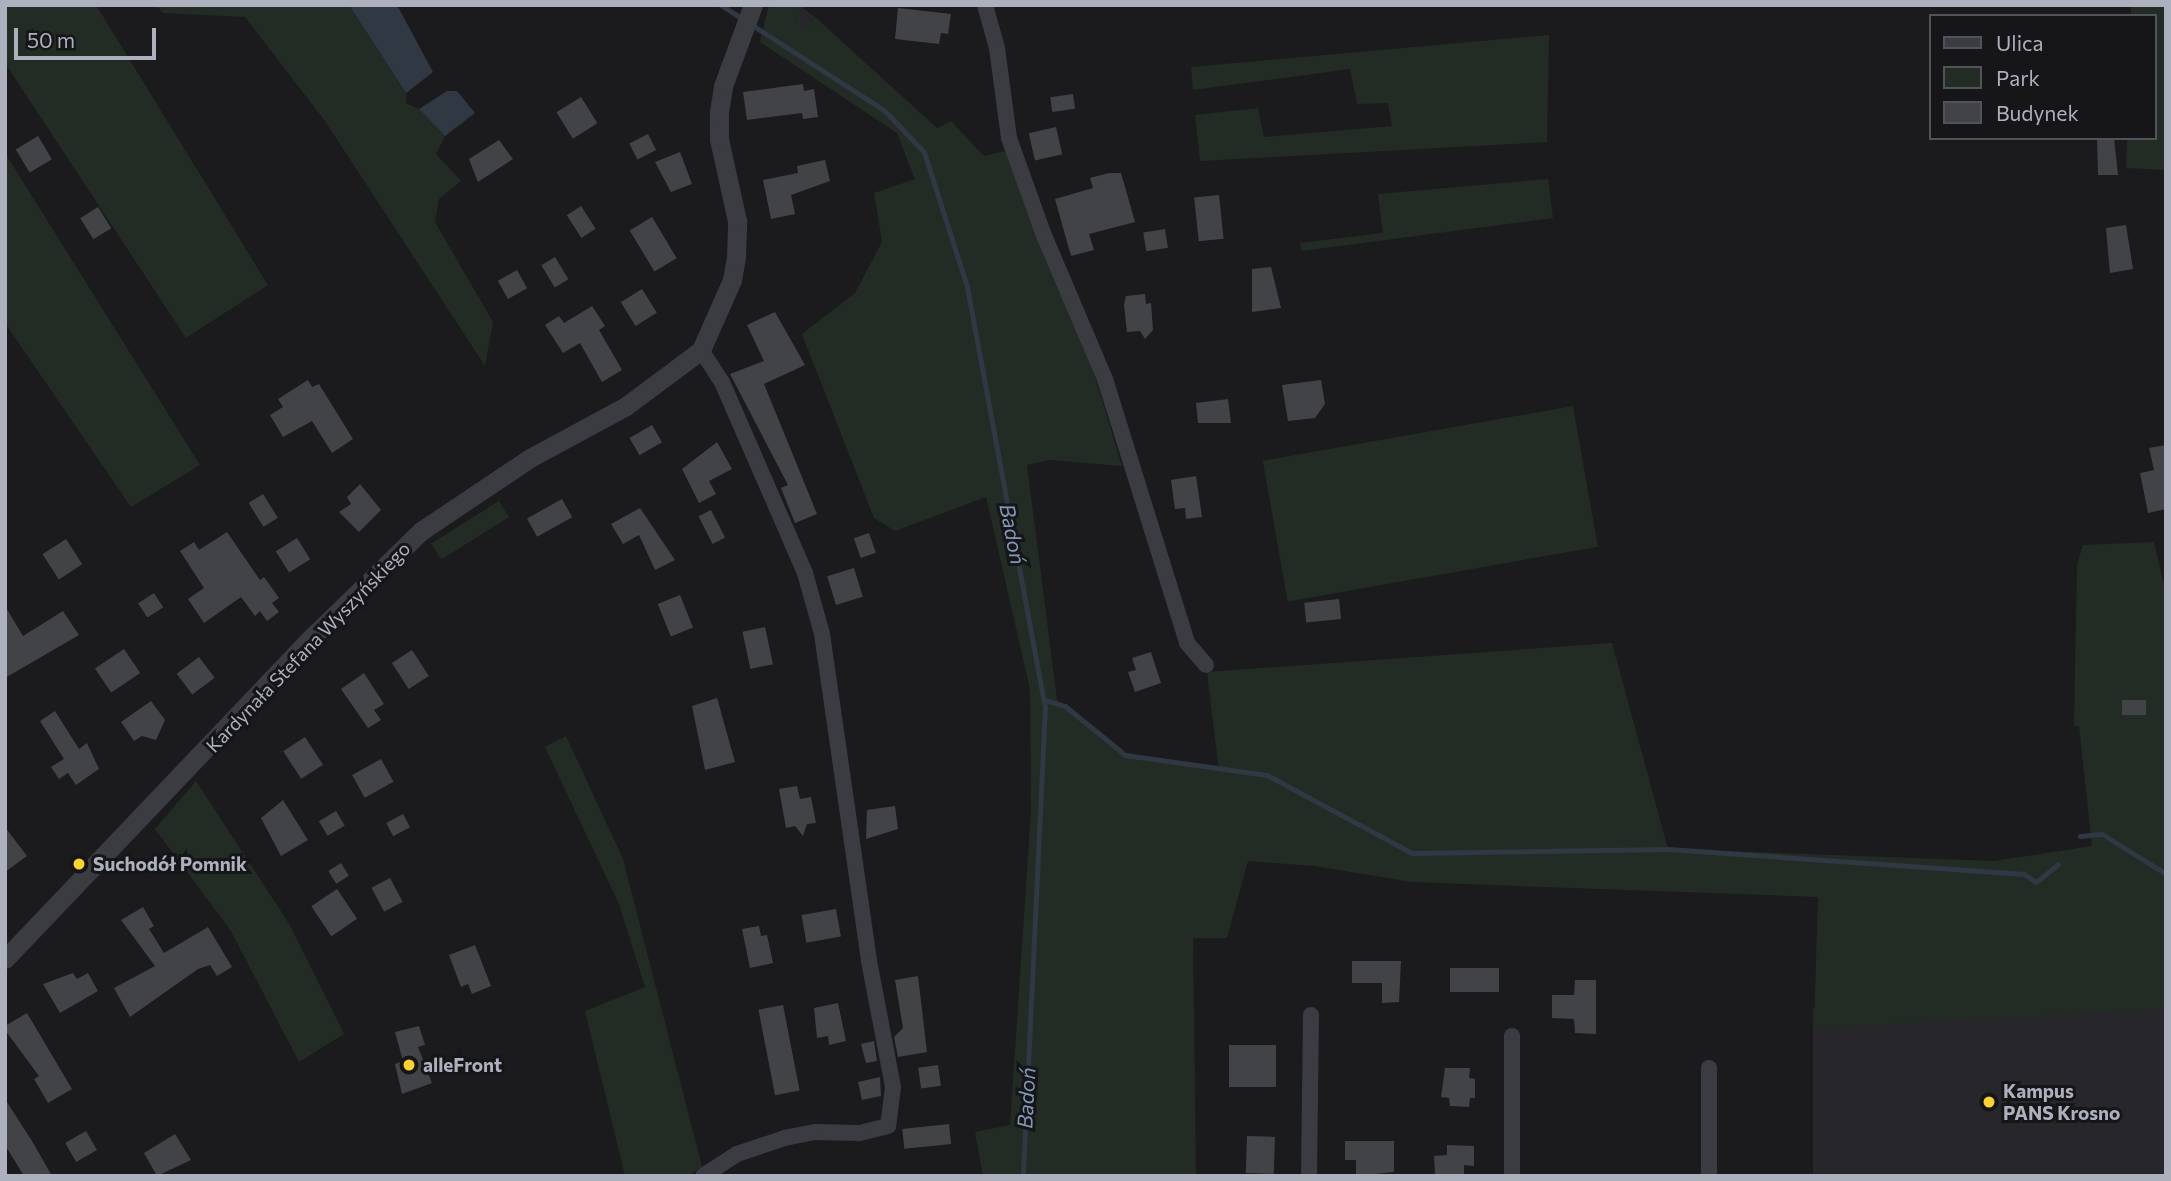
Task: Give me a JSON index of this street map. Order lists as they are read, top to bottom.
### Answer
{
  "streets": {
    "street": ["Kardynała Stefana Wyszyńskiego"]
  },
  "water": ["Badoń"],
  "places": ["Suchodół Pomnik", "alleFront", "Kampus PANS Krosno"],
  "legend": ["Ulica", "Park", "Budynek"],
  "scale_bar": "50 m"
}
